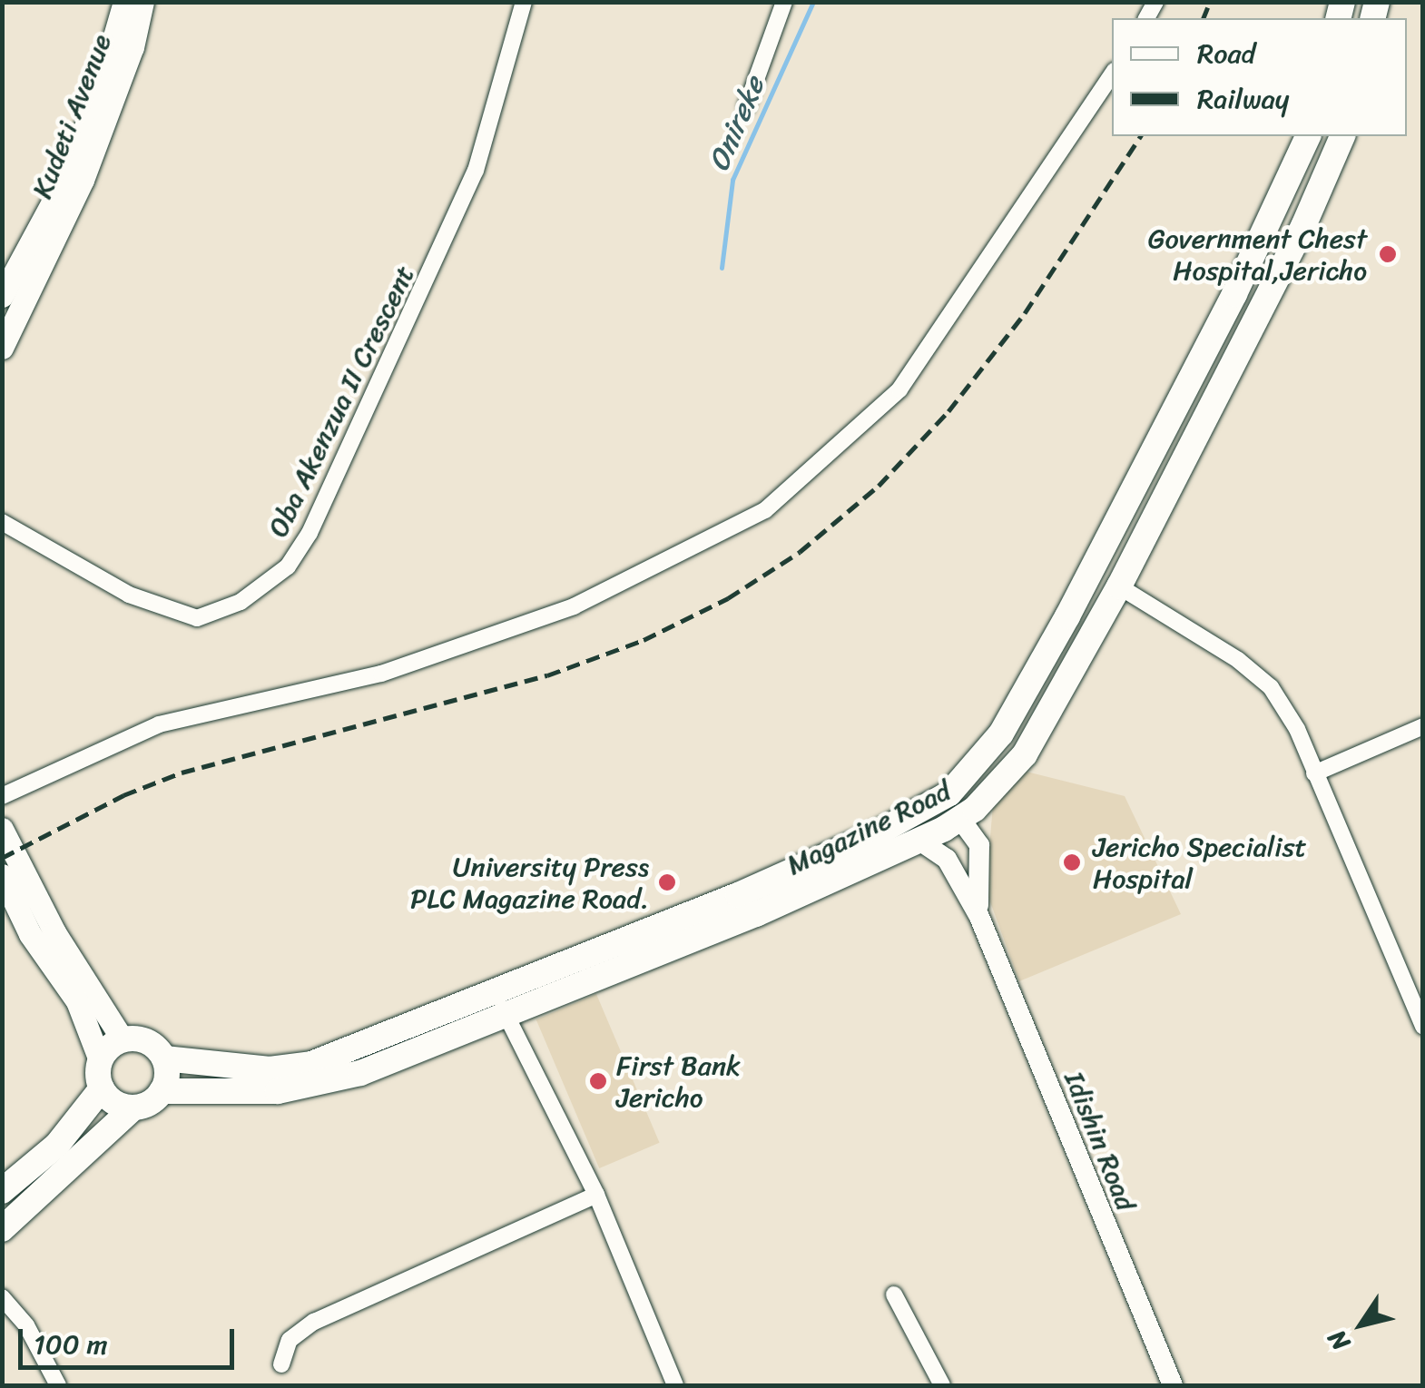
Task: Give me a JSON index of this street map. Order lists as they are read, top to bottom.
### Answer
{
  "streets": {
    "main road": ["Kudeti Avenue", "Magazine Road"],
    "street": ["Oba Akenzua II Crescent", "Idishin Road"]
  },
  "water": ["Onireke"],
  "places": [
    "Government Chest Hospital,Jericho",
    "Jericho Specialist Hospital",
    "University Press PLC Magazine Road.",
    "First Bank Jericho"
  ],
  "legend": ["Road", "Railway"],
  "scale_bar": "100 m",
  "north": "bottom left"
}
